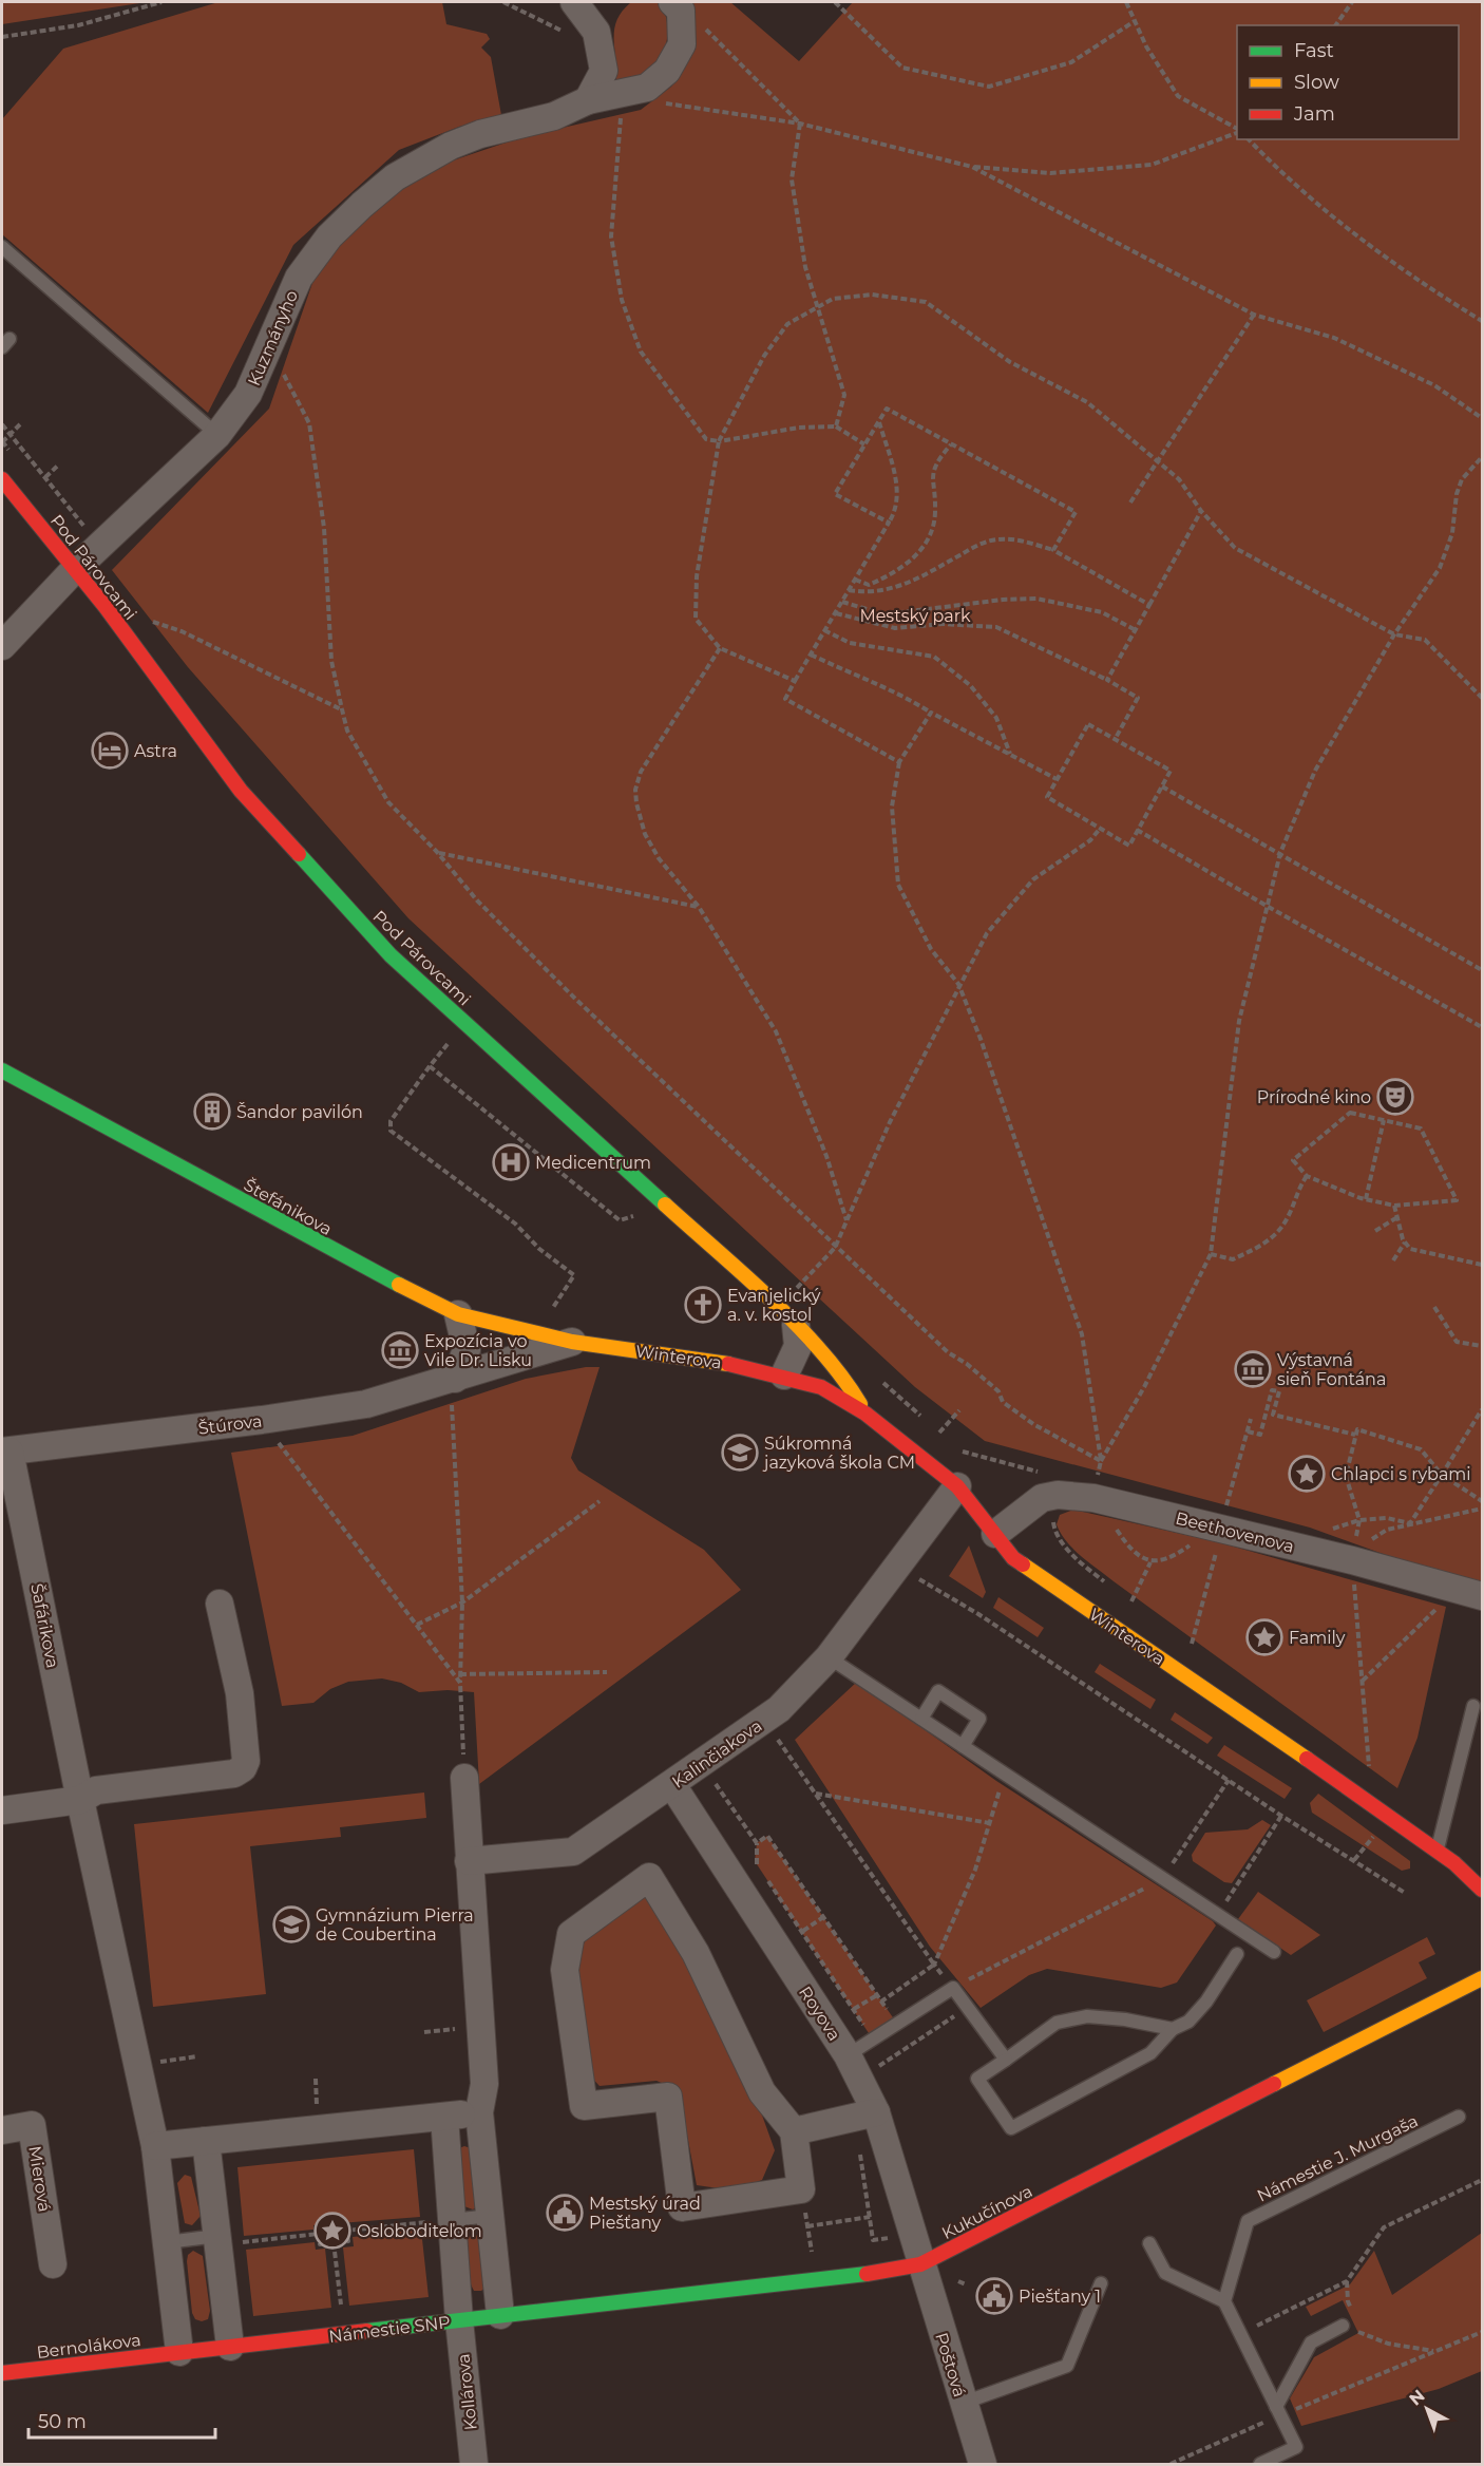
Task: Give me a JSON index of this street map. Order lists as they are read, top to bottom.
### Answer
{
  "streets": {
    "street": [
      "Kuzmányho",
      "Pod Párovcami",
      "Štefánikova",
      "Winterova",
      "Štúrova",
      "Beethovenova",
      "Šafárikova",
      "Kalinčiakova",
      "Royova",
      "Mierová",
      "Kukučínova",
      "Námestie SNP",
      "Bernolákova",
      "Poštová",
      "Kollárova"
    ],
    "lane": ["Námestie J. Murgaša"]
  },
  "crossings": [
    ["Kuzmányho", "Pod Párovcami"],
    ["Pod Párovcami", "Winterova"],
    ["Štefánikova", "Winterova"],
    ["Štefánikova", "Štúrova"],
    ["Winterova", "Štúrova"],
    ["Winterova", "Beethovenova"],
    ["Winterova", "Kalinčiakova"],
    ["Štúrova", "Šafárikova"],
    ["Kalinčiakova", "Royova"],
    ["Royova", "Kukučínova"],
    ["Royova", "Poštová"],
    ["Kukučínova", "Námestie SNP"],
    ["Kukučínova", "Poštová"],
    ["Kukučínova", "Kollárova"],
    ["Námestie SNP", "Bernolákova"],
    ["Námestie SNP", "Kollárova"]
  ],
  "parks": ["Mestský park"],
  "places": {
    "hotel": ["Astra"],
    "theatre": ["Prírodné kino"],
    "building": ["Šandor pavilón"],
    "hospital": ["Medicentrum"],
    "church": ["Evanjelický a. v. kostol"],
    "museum": ["Expozícia vo Vile Dr. Lisku", "Výstavná sieň Fontána"],
    "school or university": ["Súkromná jazyková škola CM", "Gymnázium Pierra de Coubertina"],
    "place": ["Chlapci s rybami", "Family", "Osloboditeľom"],
    "public building": ["Mestský úrad Piešťany", "Piešťany 1"]
  },
  "legend": ["Fast", "Slow", "Jam"],
  "scale_bar": "50 m",
  "north": "top left"
}
